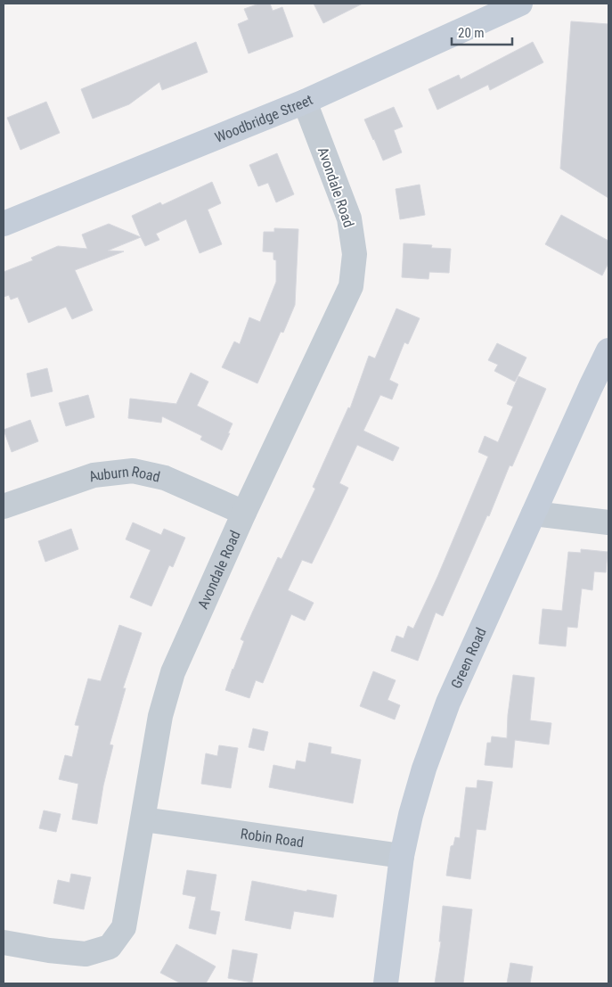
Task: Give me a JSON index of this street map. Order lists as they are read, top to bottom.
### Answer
{
  "streets": {
    "street": [
      "Woodbridge Street",
      "Avondale Road",
      "Auburn Road",
      "Green Road",
      "Robin Road"
    ]
  },
  "crossings": [
    ["Woodbridge Street", "Avondale Road"],
    ["Avondale Road", "Auburn Road"],
    ["Avondale Road", "Robin Road"],
    ["Green Road", "Robin Road"]
  ],
  "scale_bar": "20 m"
}
